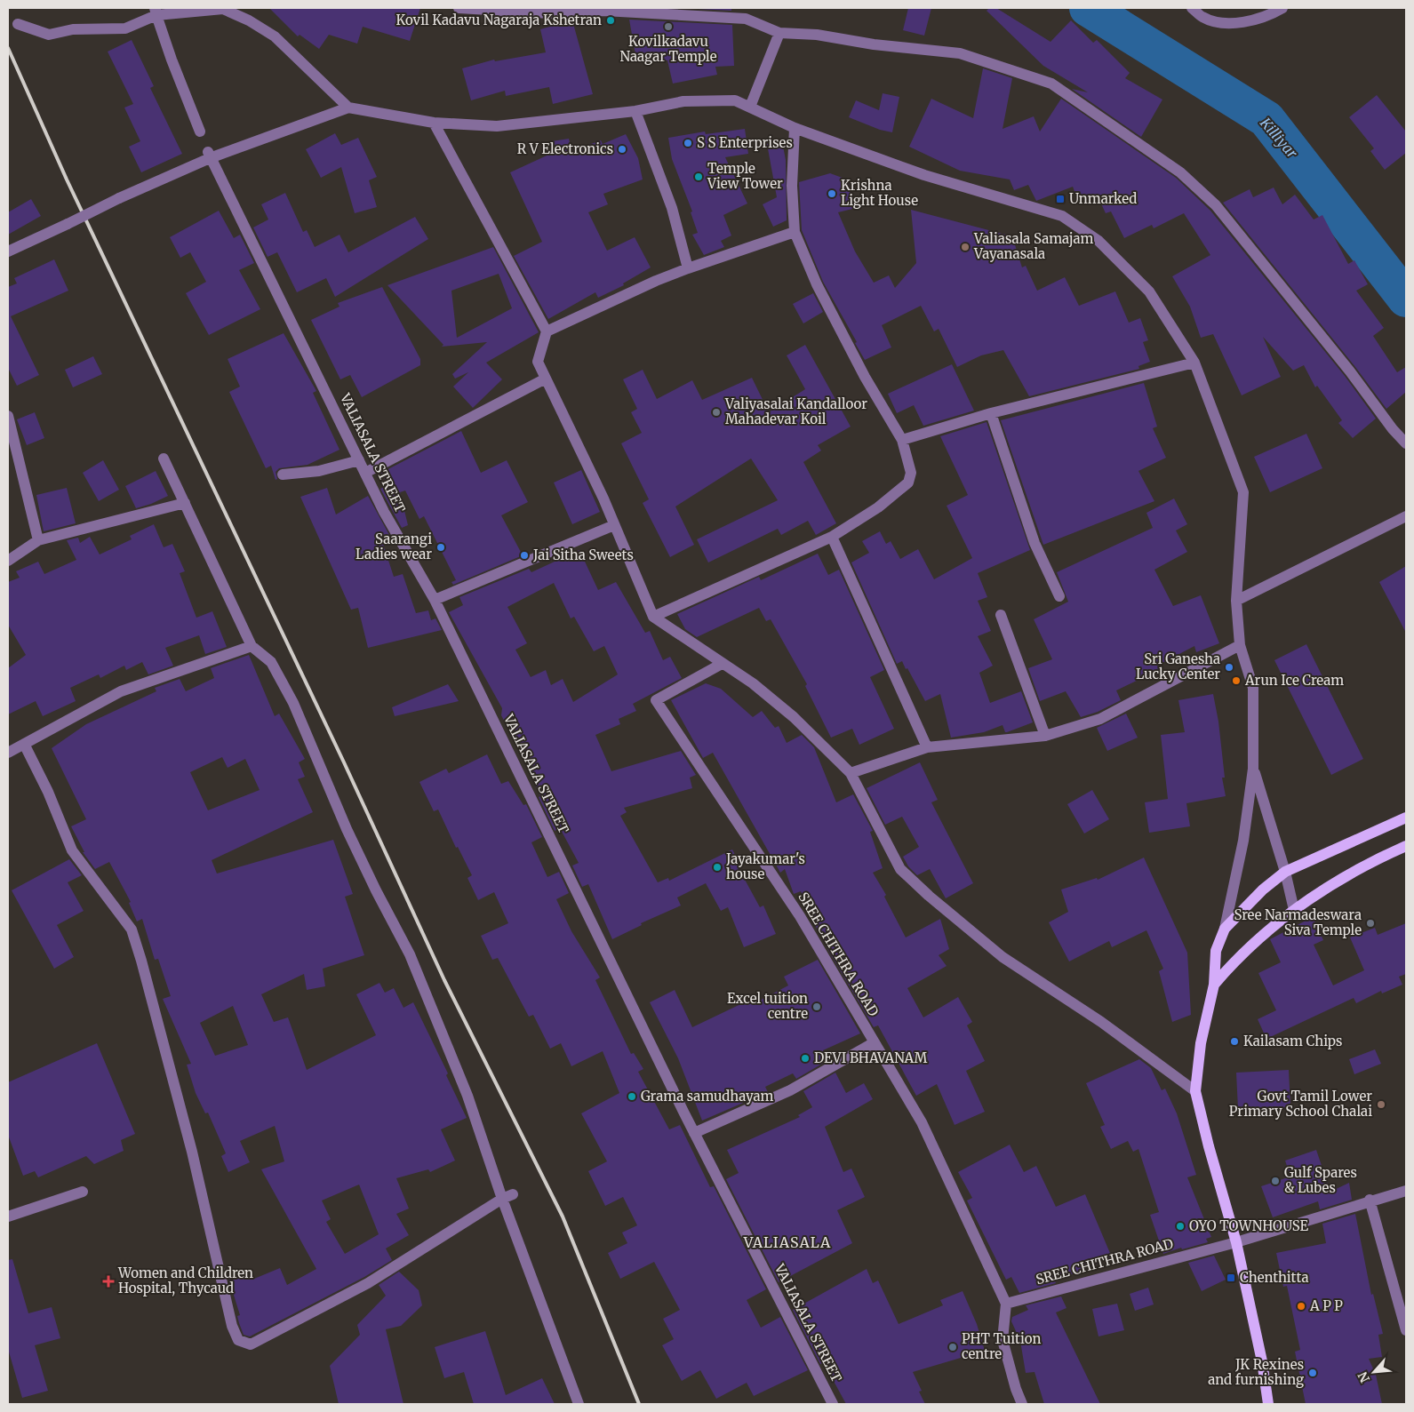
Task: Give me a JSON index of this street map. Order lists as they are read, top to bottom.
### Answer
{
  "streets": {
    "street": ["VALIASALA STREET", "SREE CHITHRA ROAD"]
  },
  "districts": ["VALIASALA"],
  "water": ["Killiyar"],
  "places": {
    "other": [
      "Kovil Kadavu Nagaraja Kshetran",
      "Kovilkadavu Naagar Temple",
      "S S Enterprises",
      "R V Electronics",
      "Temple View Tower",
      "Krishna Light House",
      "Valiasala Samajam Vayanasala",
      "Valiyasalai Kandalloor Mahadevar Koil",
      "Saarangi Ladies wear",
      "Jai Sitha Sweets",
      "Sri Ganesha Lucky Center",
      "Arun Ice Cream",
      "Jayakumar's house",
      "Sree Narmadeswara Siva Temple",
      "Excel tuition centre",
      "Kailasam Chips",
      "DEVI BHAVANAM",
      "Grama samudhayam",
      "Govt Tamil Lower Primary School Chalai",
      "Gulf Spares & Lubes",
      "OYO TOWNHOUSE",
      "A P P",
      "PHT Tuition centre",
      "JK Rexines and furnishing"
    ],
    "transit": ["Unmarked", "Chenthitta"],
    "health": ["Women and Children Hospital, Thycaud"]
  },
  "north": "bottom left"
}
